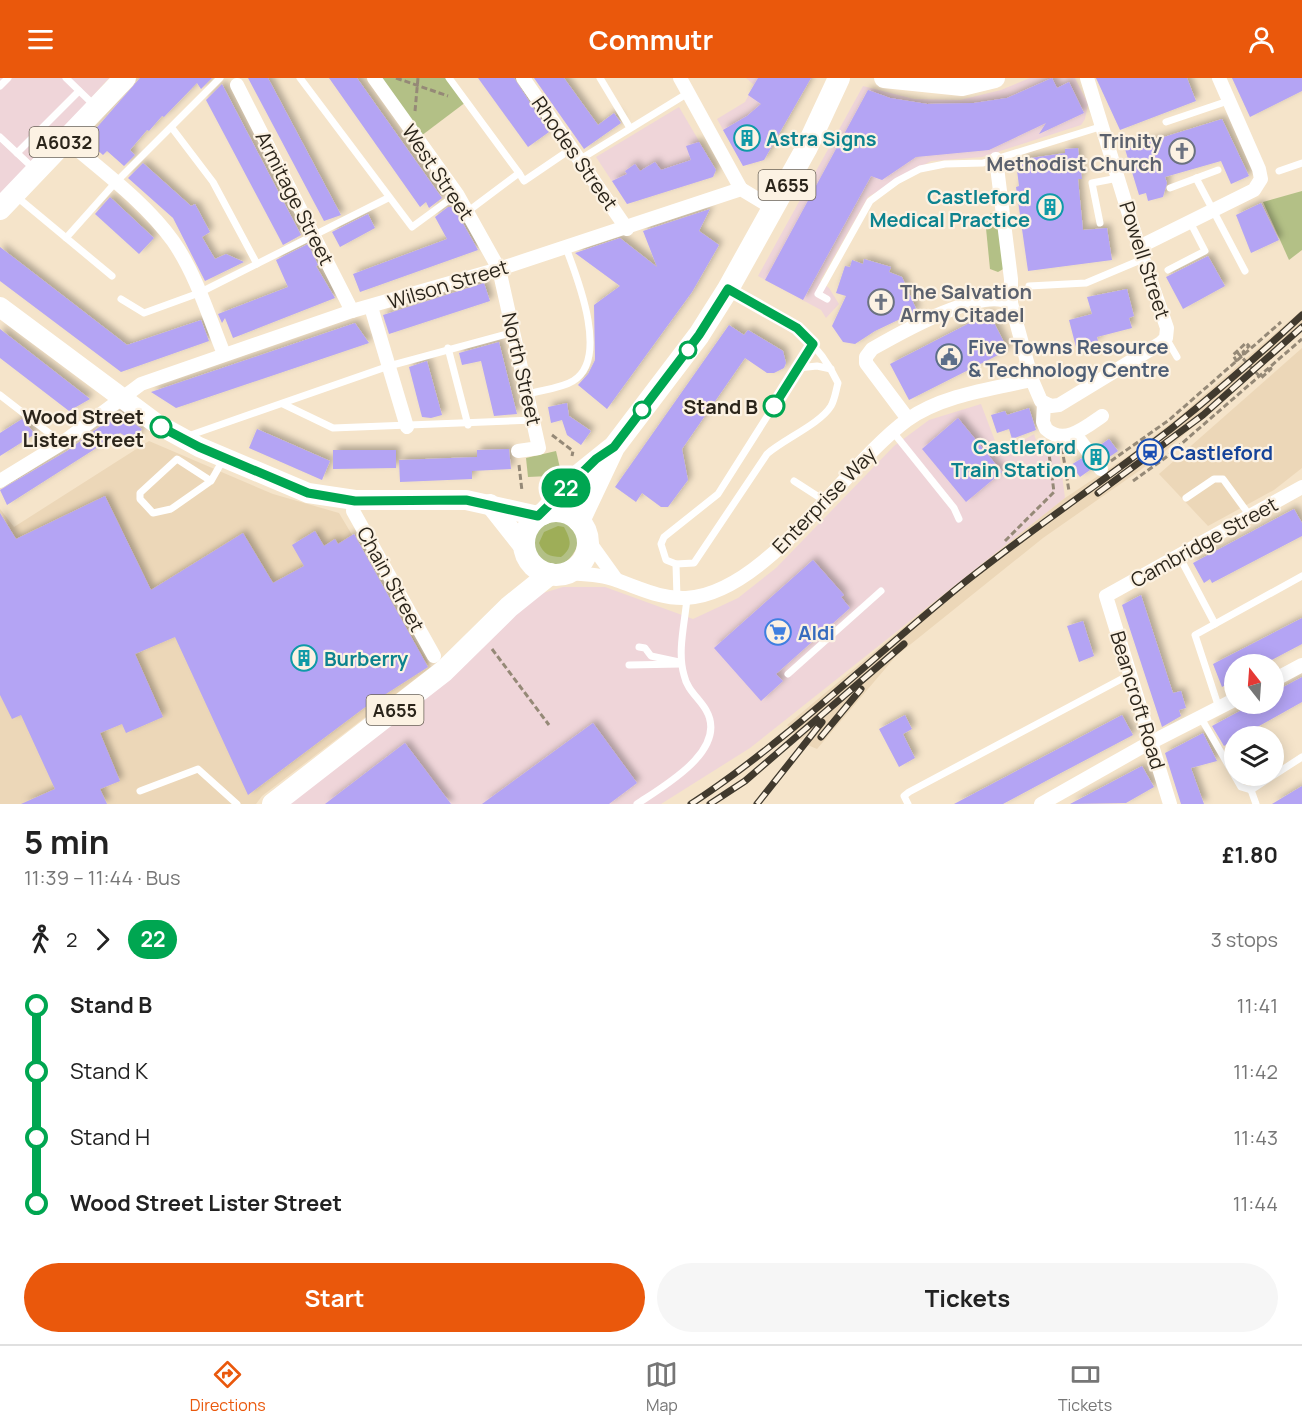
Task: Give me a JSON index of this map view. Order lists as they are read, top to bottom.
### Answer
{
  "streets": {
    "main road": ["A6032", "A655"],
    "street": [
      "Rhodes Street",
      "West Street",
      "Armitage Street",
      "Powell Street",
      "Wilson Street",
      "North Street",
      "Enterprise Way",
      "Cambridge Street",
      "Chain Street",
      "Beancroft Road"
    ]
  },
  "crossings": [
    ["Rhodes Street", "Wilson Street"],
    ["West Street", "Wilson Street"],
    ["West Street", "North Street"],
    ["A655", "Enterprise Way"],
    ["Armitage Street", "Wilson Street"],
    ["Wilson Street", "North Street"],
    ["Cambridge Street", "Beancroft Road"]
  ],
  "places": {
    "building": [
      "Astra Signs",
      "Castleford Medical Practice",
      "Castleford Train Station",
      "Burberry"
    ],
    "church": ["Trinity Methodist Church", "The Salvation Army Citadel"],
    "public building": ["Five Towns Resource & Technology Centre"],
    "other": ["Stand B", "Wood Street Lister Street"],
    "station": ["Castleford"],
    "supermarket": ["Aldi"]
  },
  "lines": ["bus line 22"],
  "north": "top",
  "page": {
    "header": "Commutr",
    "on_map": "22",
    "heading": ["5 min", "11:39 – 11:44 · Bus", "£1.80"],
    "legs": ["2", "22", "3 stops"],
    "list": [
      {
        "name": "Stand B",
        "value": "11:41"
      },
      {
        "name": "Stand K",
        "value": "11:42"
      },
      {
        "name": "Stand H",
        "value": "11:43"
      },
      {
        "name": "Wood Street Lister Street",
        "value": "11:44"
      }
    ],
    "buttons": ["Start", "Tickets"],
    "tabs": ["Directions", "Map", "Tickets"]
  }
}
